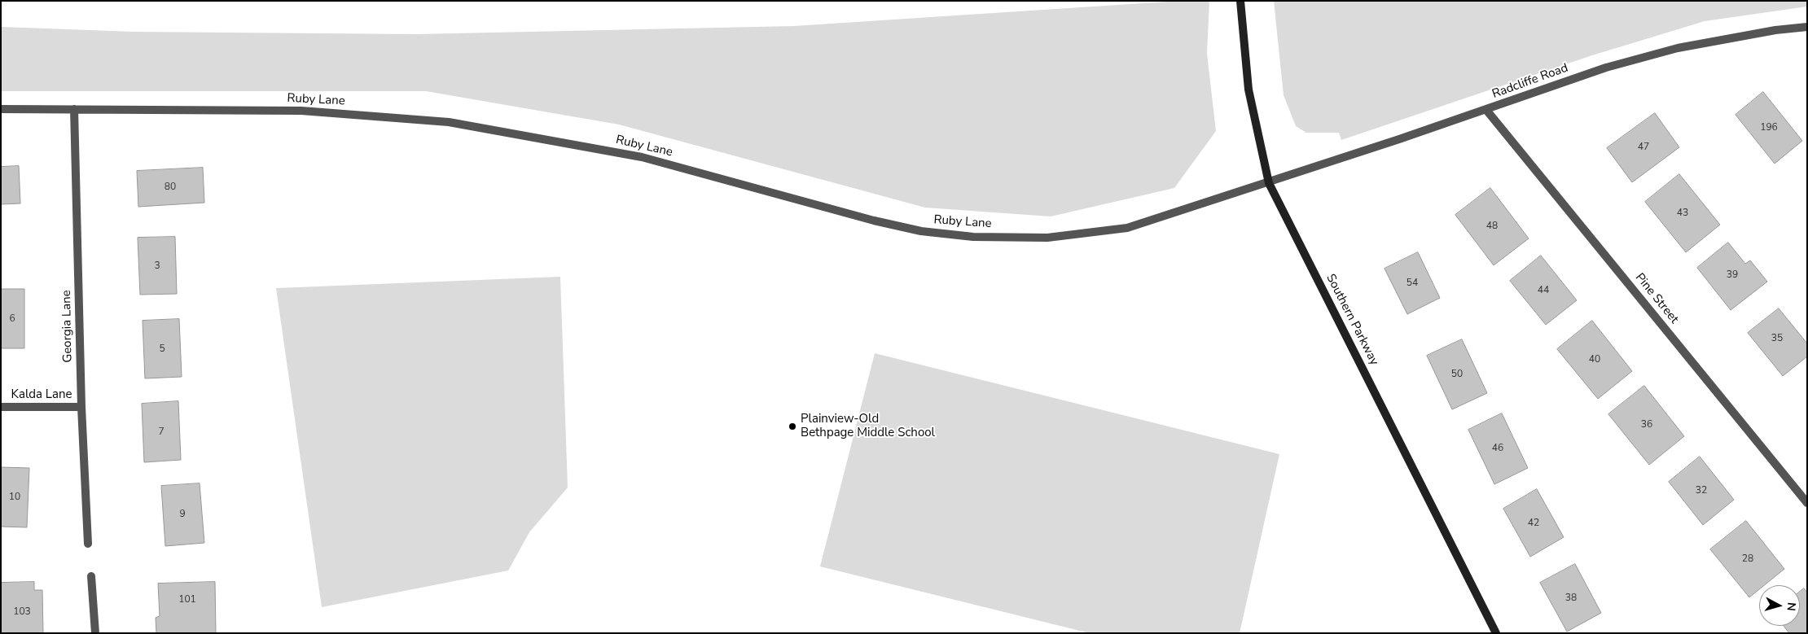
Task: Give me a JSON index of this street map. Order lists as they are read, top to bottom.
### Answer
{
  "streets": {
    "street": [
      "Radcliffe Road",
      "Ruby Lane",
      "Pine Street",
      "Southern Parkway",
      "Georgia Lane",
      "Kalda Lane"
    ]
  },
  "crossings": [
    ["Radcliffe Road", "Ruby Lane"],
    ["Radcliffe Road", "Pine Street"],
    ["Radcliffe Road", "Southern Parkway"],
    ["Ruby Lane", "Southern Parkway"],
    ["Ruby Lane", "Georgia Lane"],
    ["Georgia Lane", "Kalda Lane"]
  ],
  "places": ["Plainview-Old Bethpage Middle School"],
  "house_numbers": [
    "196",
    "47",
    "80",
    "43",
    "48",
    "3",
    "39",
    "54",
    "44",
    "6",
    "35",
    "5",
    "40",
    "50",
    "36",
    "7",
    "46",
    "32",
    "10",
    "9",
    "42",
    "28",
    "38",
    "101",
    "103"
  ],
  "north": "right"
}
